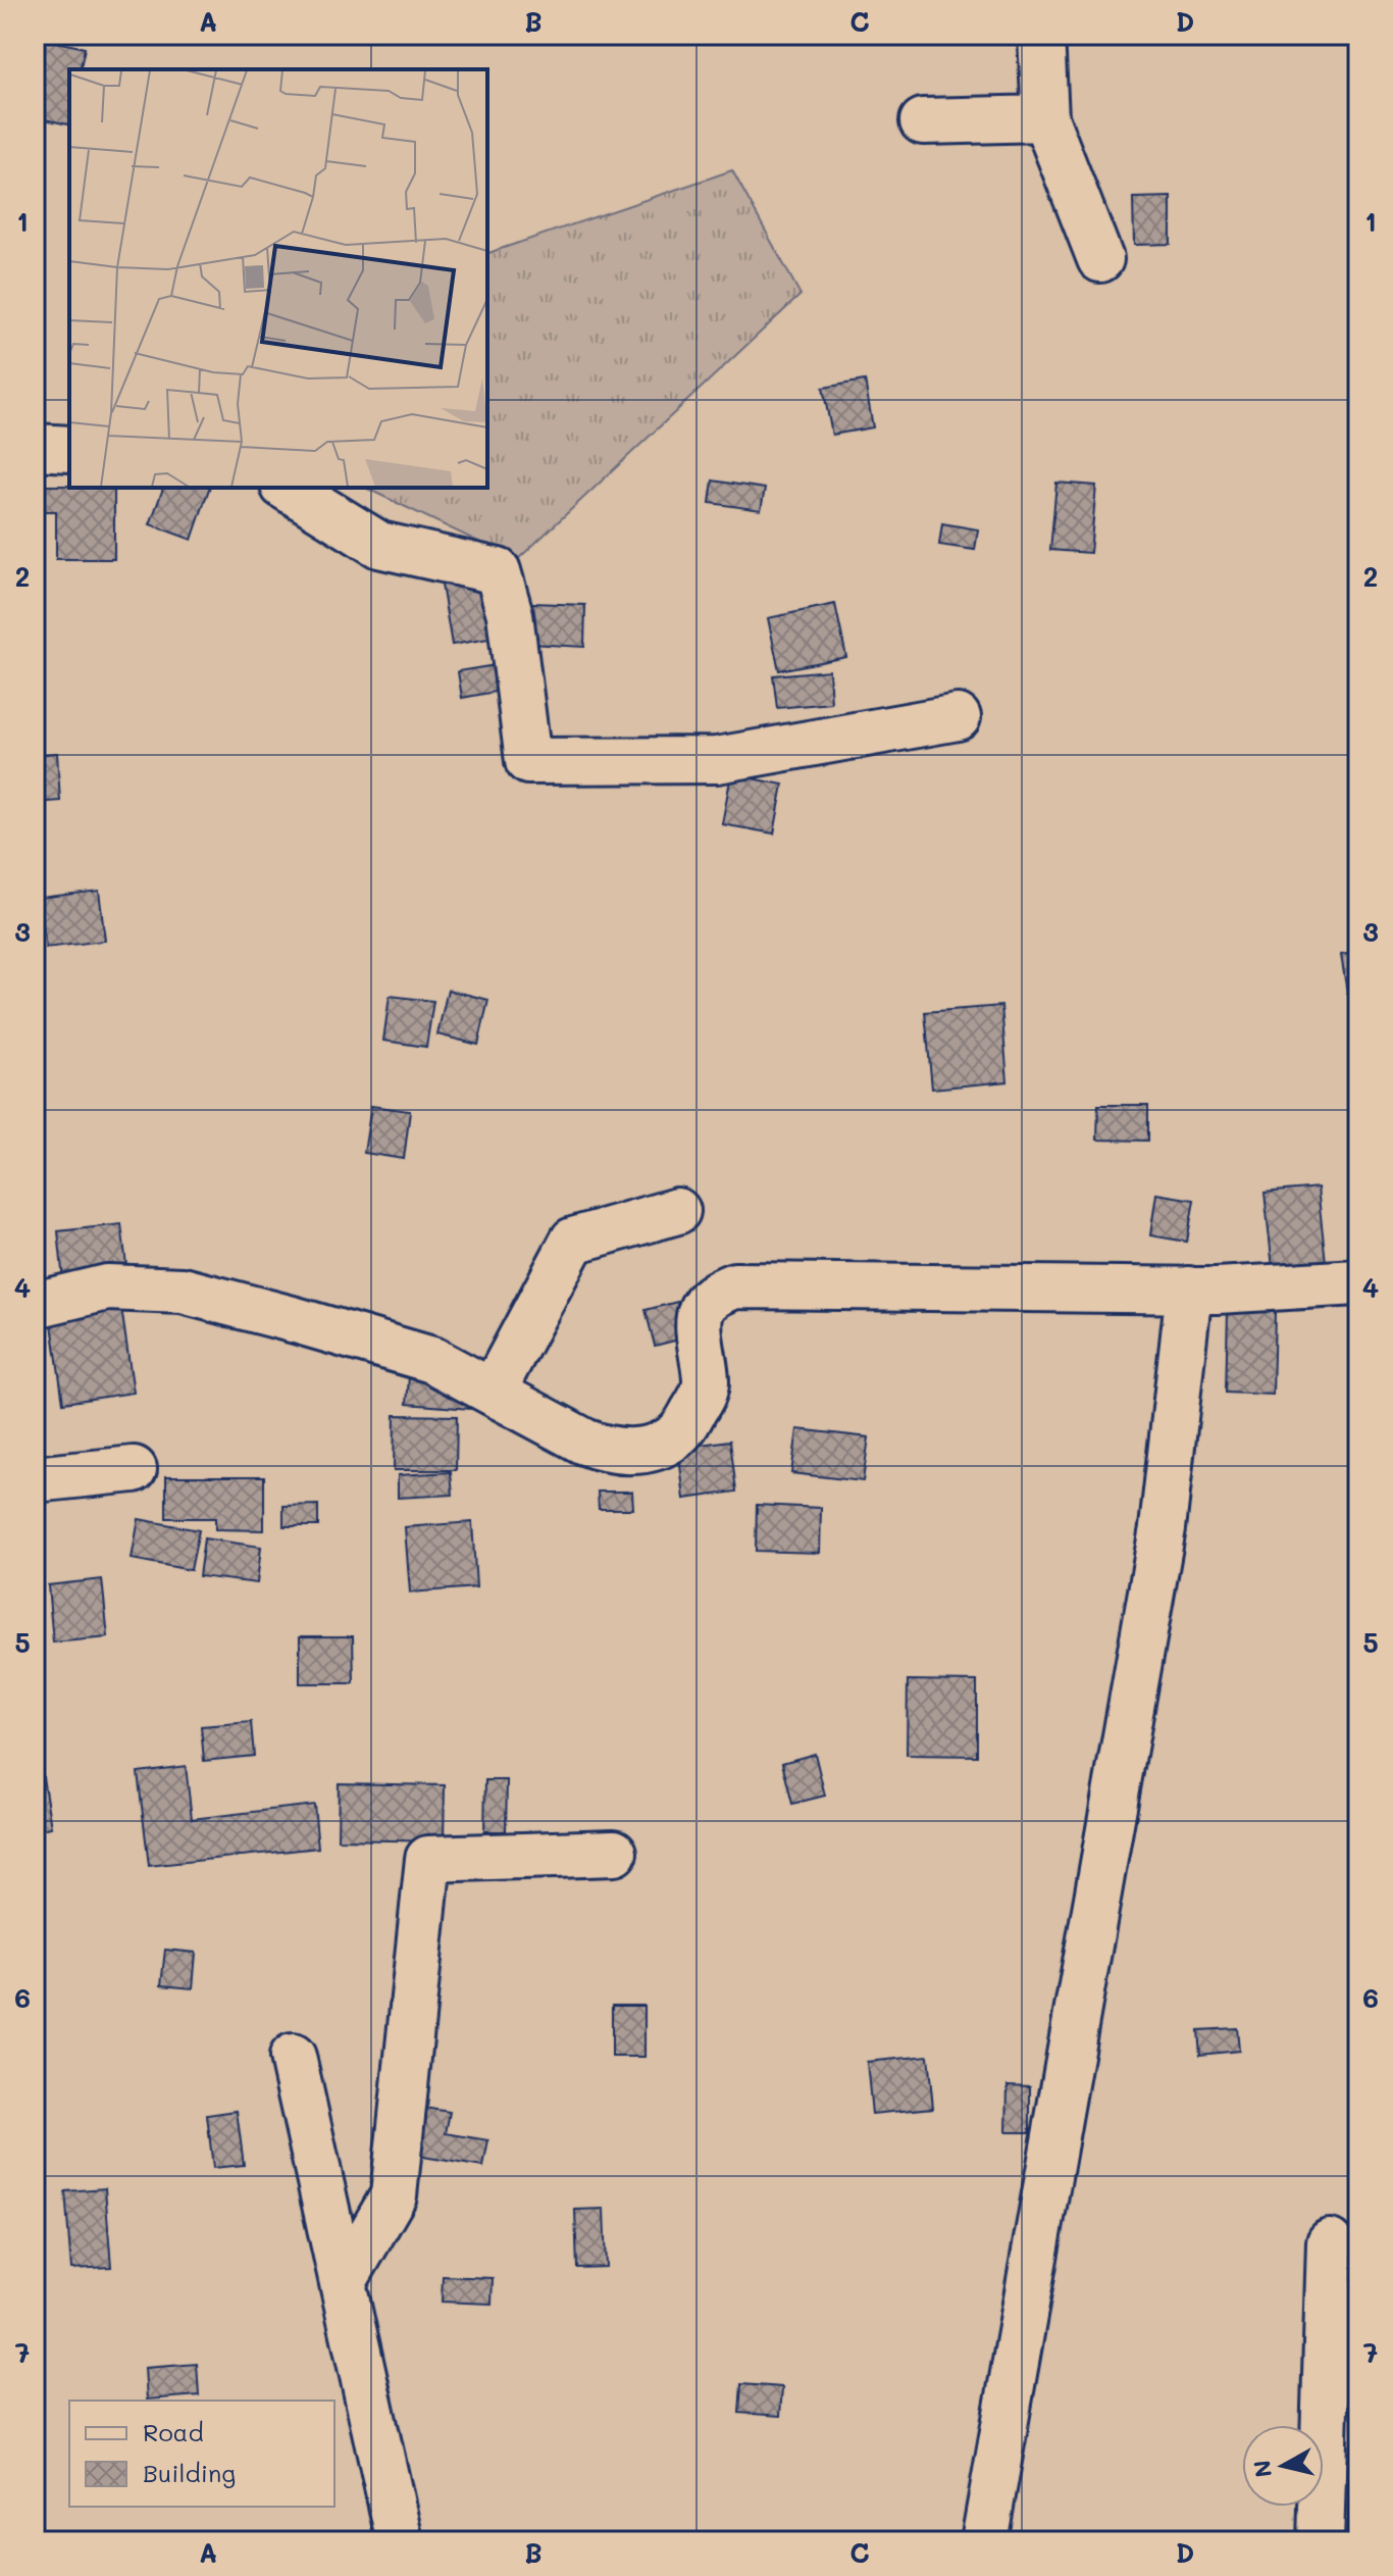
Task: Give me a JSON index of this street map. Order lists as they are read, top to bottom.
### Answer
{
  "legend": ["Road", "Building"],
  "north": "left",
  "grid": {
    "columns": [
      "A",
      "B",
      "C",
      "D"
    ],
    "rows": [
      "1",
      "2",
      "3",
      "4",
      "5",
      "6",
      "7"
    ]
  }
}
